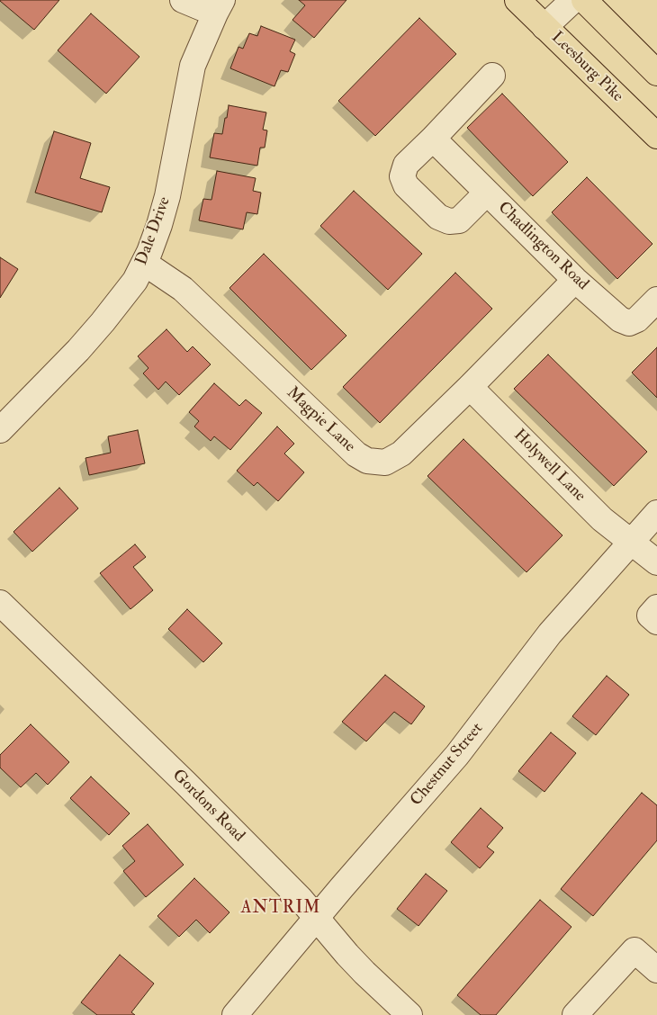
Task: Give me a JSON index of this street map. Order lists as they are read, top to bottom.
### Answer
{
  "streets": {
    "main road": ["Leesburg Pike"],
    "street": [
      "Dale Drive",
      "Chadlington Road",
      "Magpie Lane",
      "Holywell Lane",
      "Chestnut Street",
      "Gordons Road"
    ]
  },
  "crossings": [
    ["Dale Drive", "Magpie Lane"],
    ["Chadlington Road", "Magpie Lane"],
    ["Magpie Lane", "Holywell Lane"],
    ["Holywell Lane", "Chestnut Street"],
    ["Chestnut Street", "Gordons Road"]
  ],
  "districts": ["ANTRIM"]
}
